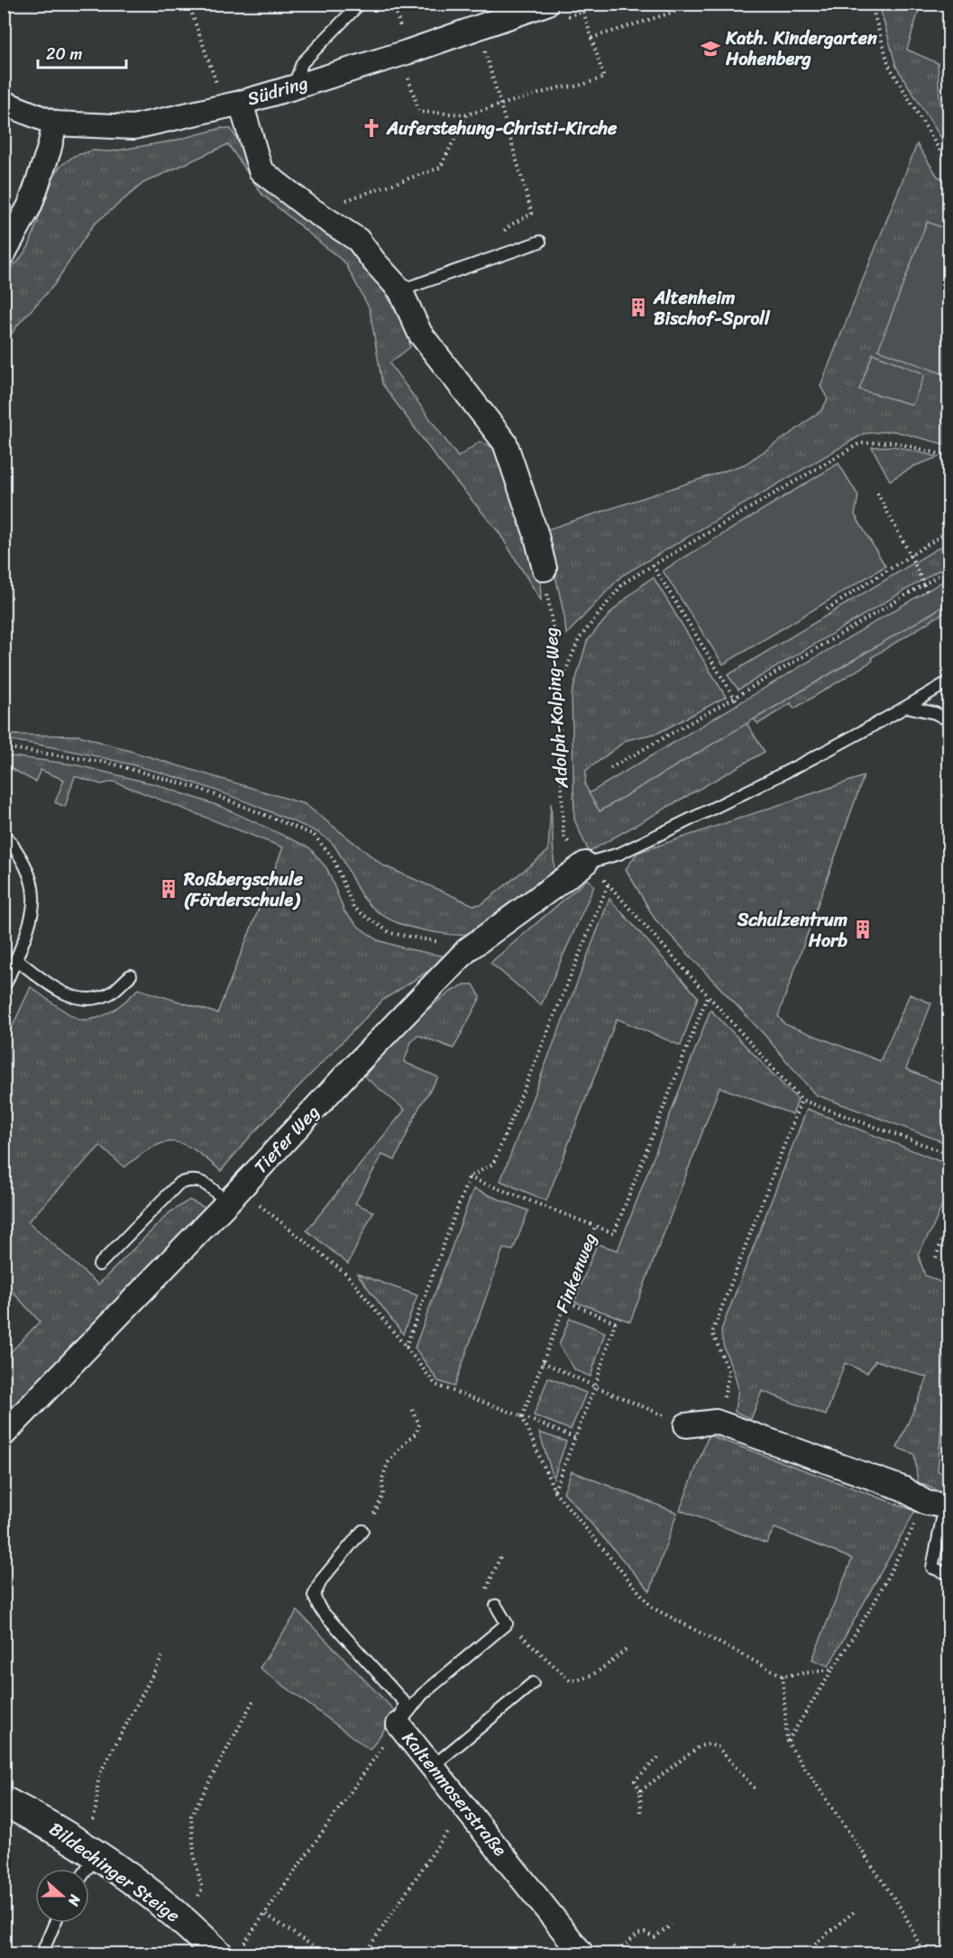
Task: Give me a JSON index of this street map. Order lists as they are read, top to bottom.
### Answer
{
  "streets": {
    "street": [
      "Südring",
      "Tiefer Weg",
      "Kaltenmoserstraße",
      "Bildechinger Steige"
    ],
    "path": ["Adolph-Kolping-Weg", "Finkenweg"]
  },
  "crossings": [
    ["Adolph-Kolping-Weg", "Tiefer Weg"]
  ],
  "places": {
    "school or university": ["Kath. Kindergarten Hohenberg"],
    "church": ["Auferstehung-Christi-Kirche"],
    "building": ["Altenheim Bischof-Sproll", "Roßbergschule (Förderschule)", "Schulzentrum Horb"]
  },
  "scale_bar": "20 m",
  "north": "right"
}
